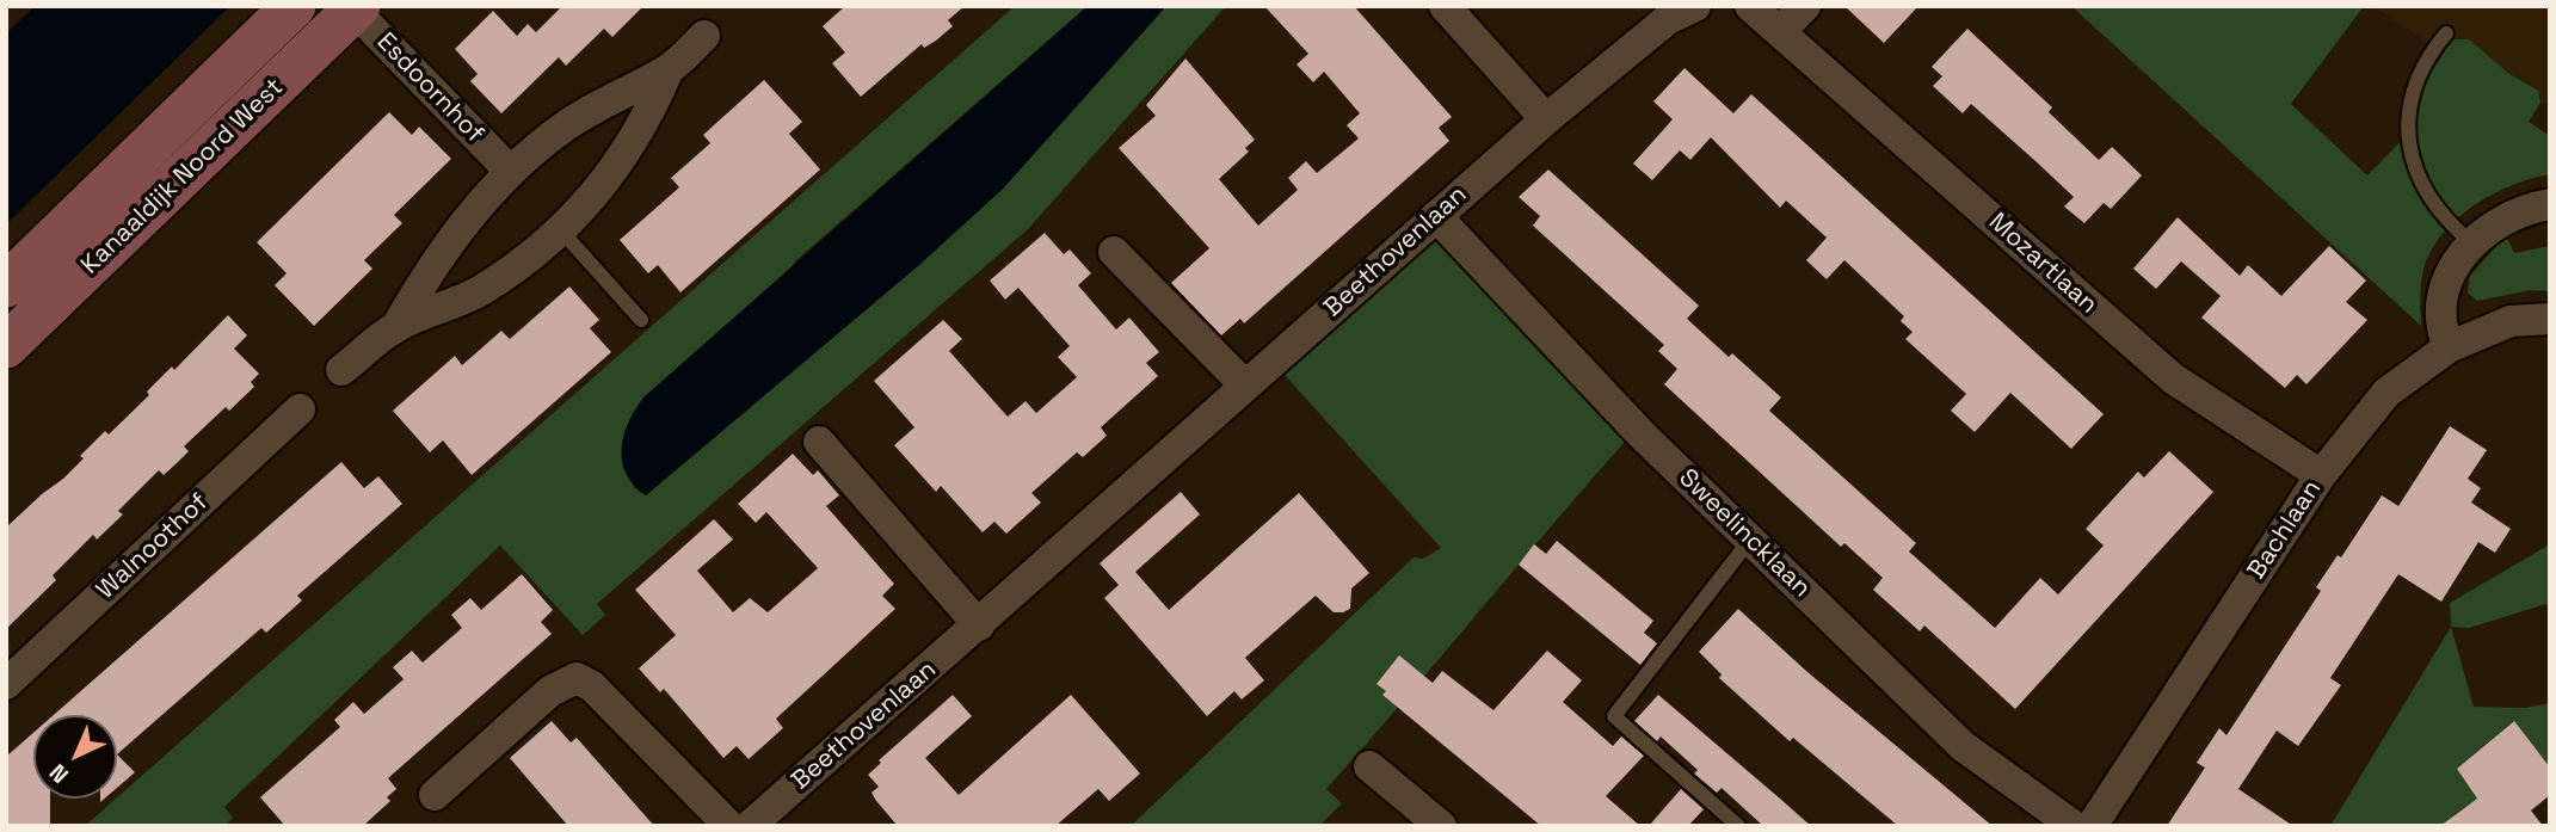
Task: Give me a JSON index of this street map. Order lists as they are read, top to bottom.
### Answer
{
  "streets": {
    "main road": ["Kanaaldijk Noord West"],
    "street": [
      "Esdoornhof",
      "Beethovenlaan",
      "Mozartlaan",
      "Bachlaan",
      "Sweelincklaan",
      "Walnoothof"
    ]
  },
  "crossings": [
    ["Esdoornhof", "Kanaaldijk Noord West"],
    ["Beethovenlaan", "Sweelincklaan"],
    ["Mozartlaan", "Bachlaan"]
  ],
  "north": "bottom left"
}
